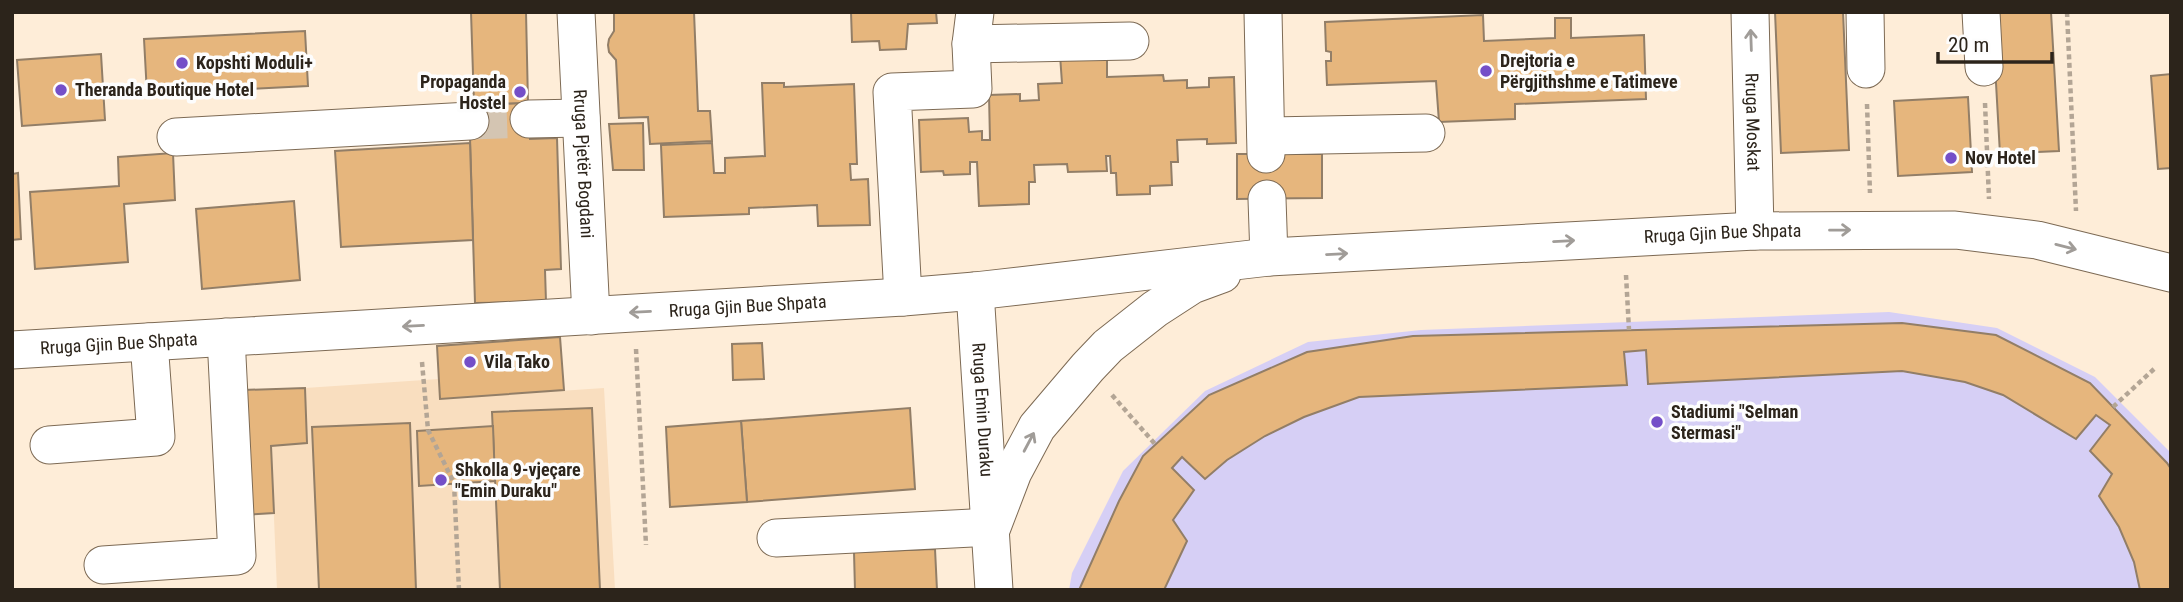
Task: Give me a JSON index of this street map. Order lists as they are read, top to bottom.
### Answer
{
  "streets": {
    "street": [
      "Rruga Moskat",
      "Rruga Pjetër Bogdani",
      "Rruga Gjin Bue Shpata",
      "Rruga Emin Duraku"
    ]
  },
  "crossings": [
    ["Rruga Moskat", "Rruga Gjin Bue Shpata"],
    ["Rruga Pjetër Bogdani", "Rruga Gjin Bue Shpata"],
    ["Rruga Gjin Bue Shpata", "Rruga Emin Duraku"]
  ],
  "places": [
    "Kopshti Moduli+",
    "Drejtoria e Përgjithshme e Tatimeve",
    "Theranda Boutique Hotel",
    "Propaganda Hostel",
    "Nov Hotel",
    "Vila Tako",
    "Stadiumi \"Selman Stermasi\"",
    "Shkolla 9-vjeçare \"Emin Duraku\""
  ],
  "scale_bar": "20 m"
}
